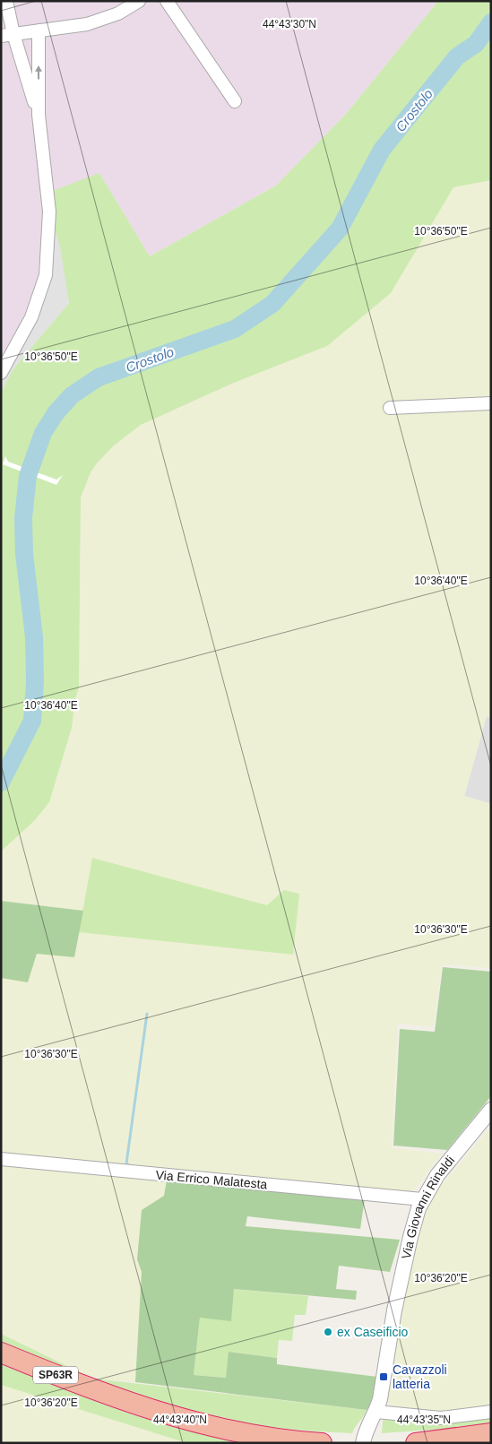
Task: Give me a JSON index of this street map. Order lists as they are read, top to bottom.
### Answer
{
  "streets": {
    "highway": ["SP63R"],
    "street": ["Via Errico Malatesta", "Via Giovanni Rinaldi"]
  },
  "crossings": [
    ["Via Errico Malatesta", "Via Giovanni Rinaldi"]
  ],
  "water": ["Crostolo"],
  "places": {
    "other": ["ex Caseificio"],
    "transit": ["Cavazzoli latteria"]
  },
  "coordinates": [
    "44°43'30\"N",
    "10°36'50\"E",
    "10°36'40\"E",
    "10°36'30\"E",
    "10°36'20\"E",
    "44°43'40\"N",
    "44°43'35\"N"
  ]
}
